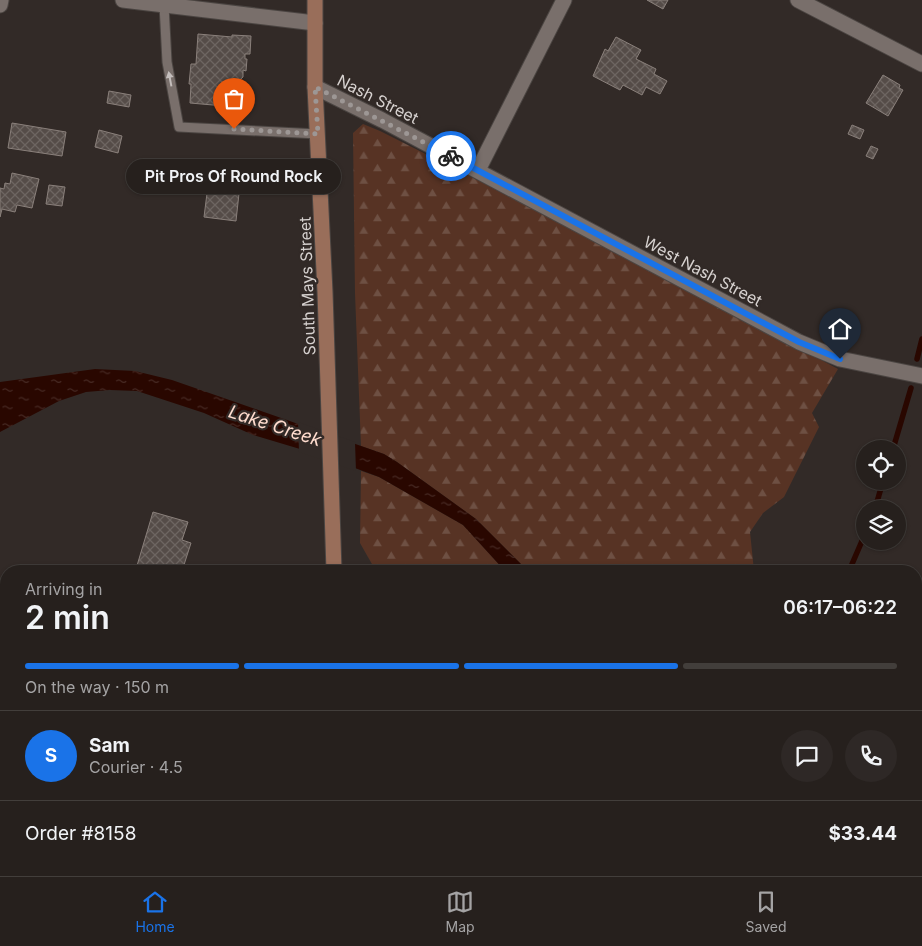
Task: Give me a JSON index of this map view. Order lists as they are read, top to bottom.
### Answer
{
  "streets": {
    "main road": ["South Mays Street"],
    "street": ["Nash Street", "West Nash Street"]
  },
  "crossings": [
    ["Nash Street", "West Nash Street"],
    ["Nash Street", "South Mays Street"]
  ],
  "water": ["Lake Creek"],
  "places": ["Pit Pros Of Round Rock"],
  "page": {
    "bubble": "Pit Pros Of Round Rock",
    "heading": ["2 min", "Arriving in", "06:17–06:22"],
    "panel": [
      "Sam",
      "Courier · 4.5",
      "Order #8158",
      "$33.44"
    ],
    "bar": "On the way · 150 m",
    "round": "S",
    "tabs": ["Home", "Map", "Saved"]
  }
}
